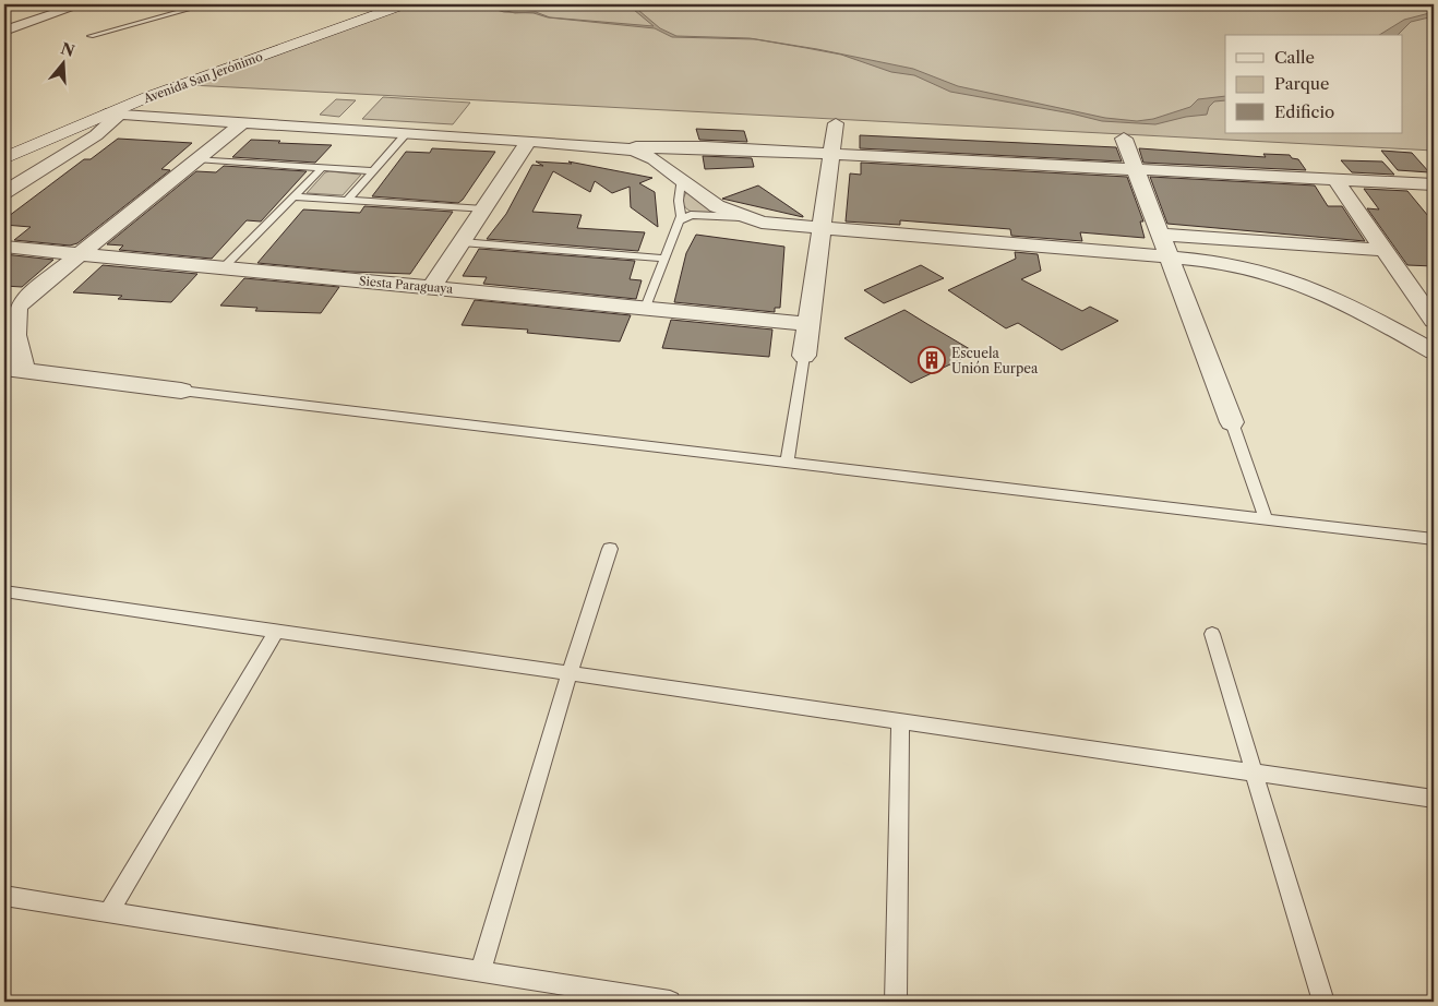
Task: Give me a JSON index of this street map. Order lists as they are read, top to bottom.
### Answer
{
  "streets": {
    "street": ["Avenida San Jerónimo", "Siesta Paraguaya"]
  },
  "places": {
    "building": ["Escuela Unión Eurpea"]
  },
  "legend": ["Calle", "Parque", "Edificio"],
  "north": "top"
}
